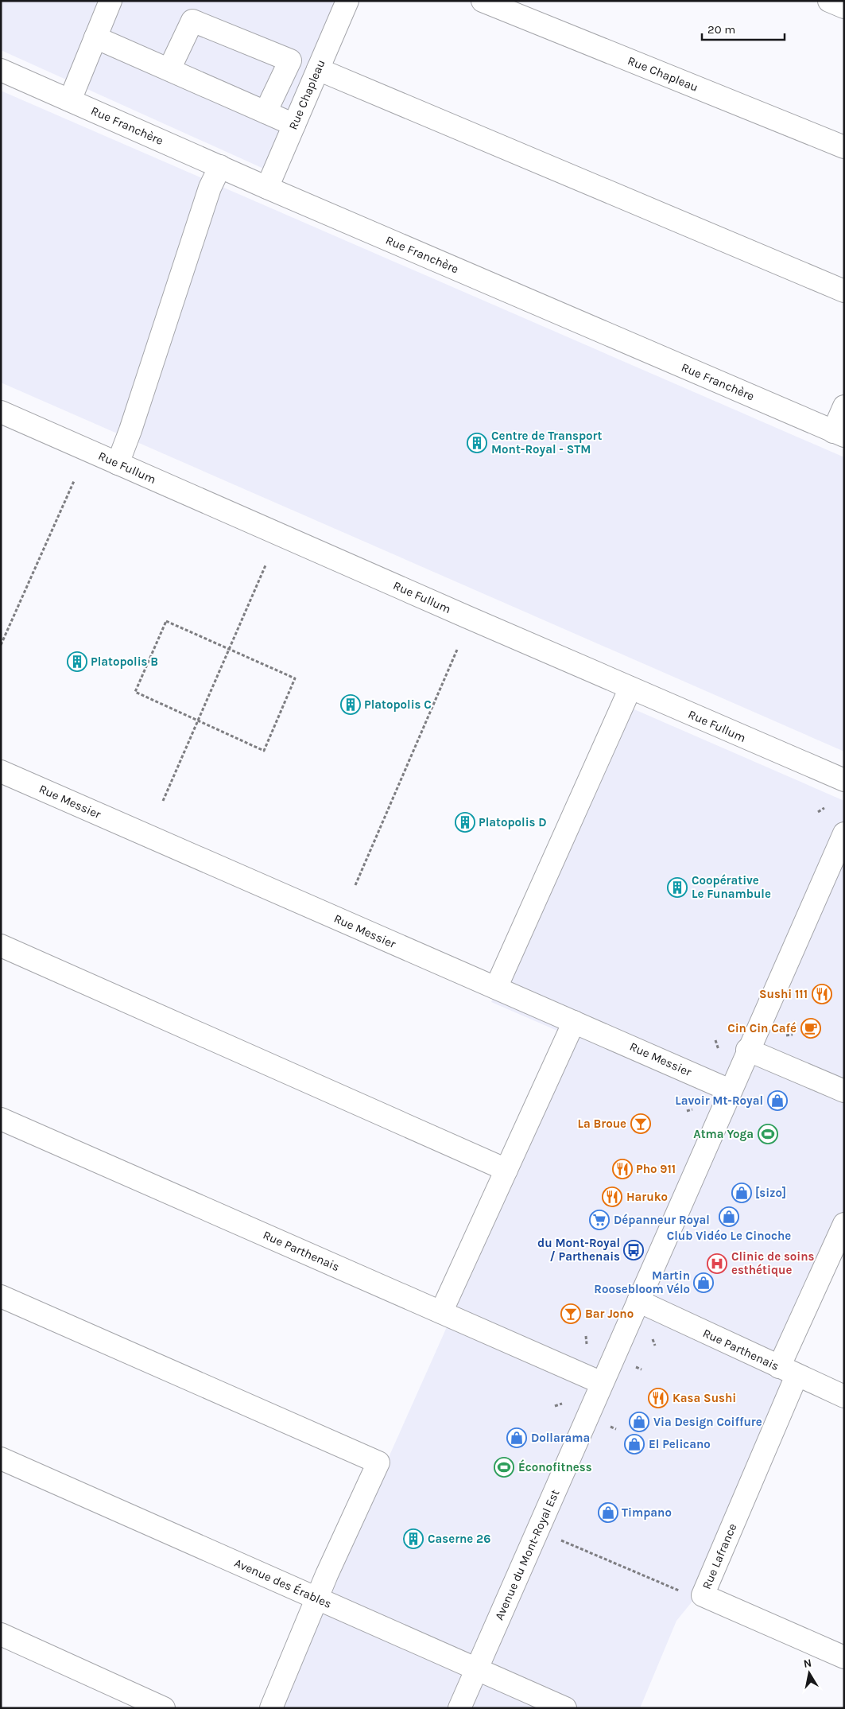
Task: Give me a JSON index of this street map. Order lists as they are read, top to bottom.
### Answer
{
  "streets": {
    "street": [
      "Rue Chapleau",
      "Rue Franchère",
      "Rue Fullum",
      "Rue Messier",
      "Rue Parthenais",
      "Avenue du Mont-Royal Est",
      "Rue Lafrance",
      "Avenue des Érables"
    ]
  },
  "crossings": [
    ["Rue Chapleau", "Rue Franchère"],
    ["Rue Messier", "Avenue du Mont-Royal Est"],
    ["Rue Parthenais", "Avenue du Mont-Royal Est"],
    ["Rue Parthenais", "Rue Lafrance"],
    ["Avenue du Mont-Royal Est", "Avenue des Érables"]
  ],
  "places": {
    "building": [
      "Centre de Transport Mont-Royal - STM",
      "Platopolis B",
      "Platopolis C",
      "Platopolis D",
      "Coopérative Le Funambule",
      "Caserne 26"
    ],
    "restaurant": [
      "Sushi 111",
      "Pho 911",
      "Haruko",
      "Kasa Sushi"
    ],
    "cafe": ["Cin Cin Café"],
    "shop": [
      "Lavoir Mt-Royal",
      "[sizo]",
      "Club Vidéo Le Cinoche",
      "Martin Roosebloom Vélo",
      "Via Design Coiffure",
      "Dollarama",
      "El Pelicano",
      "Timpano"
    ],
    "bar": ["La Broue", "Bar Jono"],
    "sports": ["Atma Yoga", "Éconofitness"],
    "supermarket": ["Dépanneur Royal"],
    "bus stop": ["du Mont-Royal / Parthenais"],
    "hospital": ["Clinic de soins esthétique"]
  },
  "scale_bar": "20 m",
  "north": "top"
}
